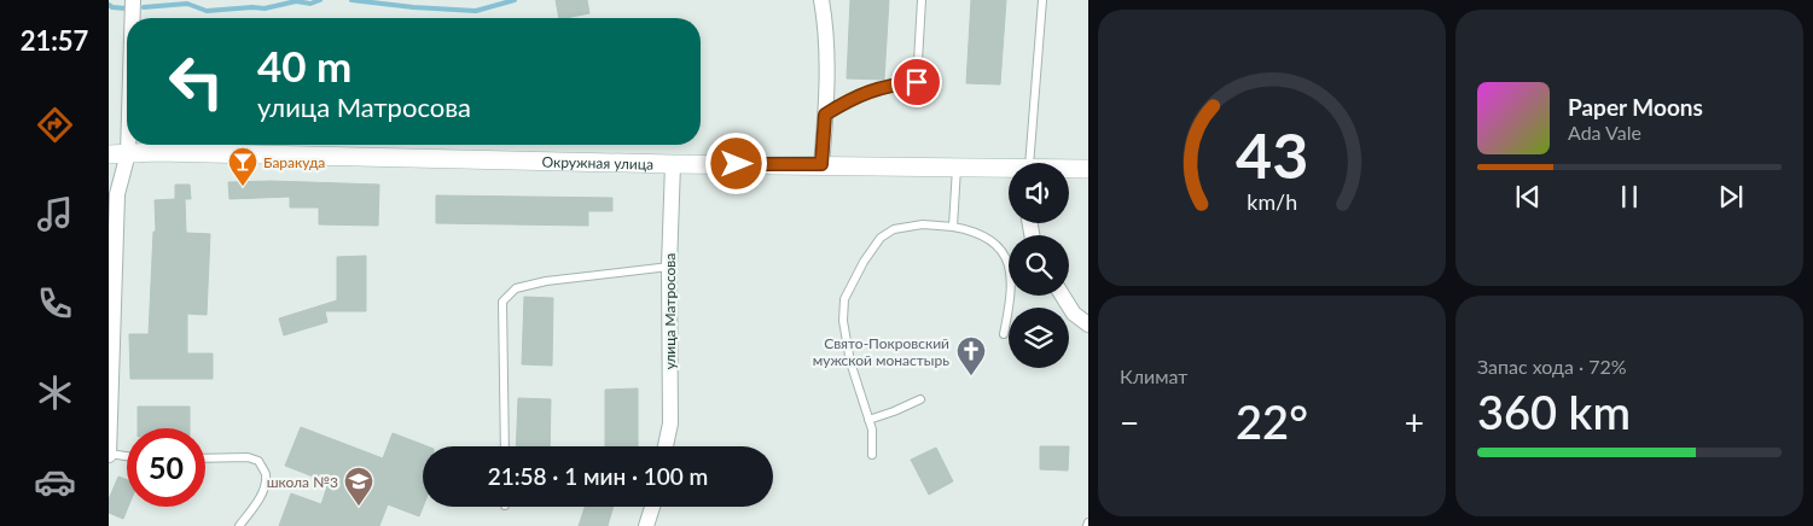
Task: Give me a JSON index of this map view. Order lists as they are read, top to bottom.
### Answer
{
  "streets": {
    "main road": ["Окружная улица"],
    "street": ["улица Матросова"]
  },
  "crossings": [
    ["Окружная улица", "улица Матросова"]
  ],
  "places": {
    "bar": ["Баракуда"],
    "church": ["Свято-Покровский мужской монастырь"],
    "school or university": ["школа №3"]
  },
  "page": {
    "tabs": "21:57",
    "turn": ["40 m", "улица Матросова"],
    "song": ["Paper Moons", "Ada Vale"],
    "tile": [
      "Климат",
      ["Запас хода · 72%", "360 km"]
    ],
    "heat": ["−", "22°", "+"],
    "limit": "50",
    "trip": "21:58 · 1 мин · 100 m",
    "gauge": ["43", "km/h"]
  }
}
